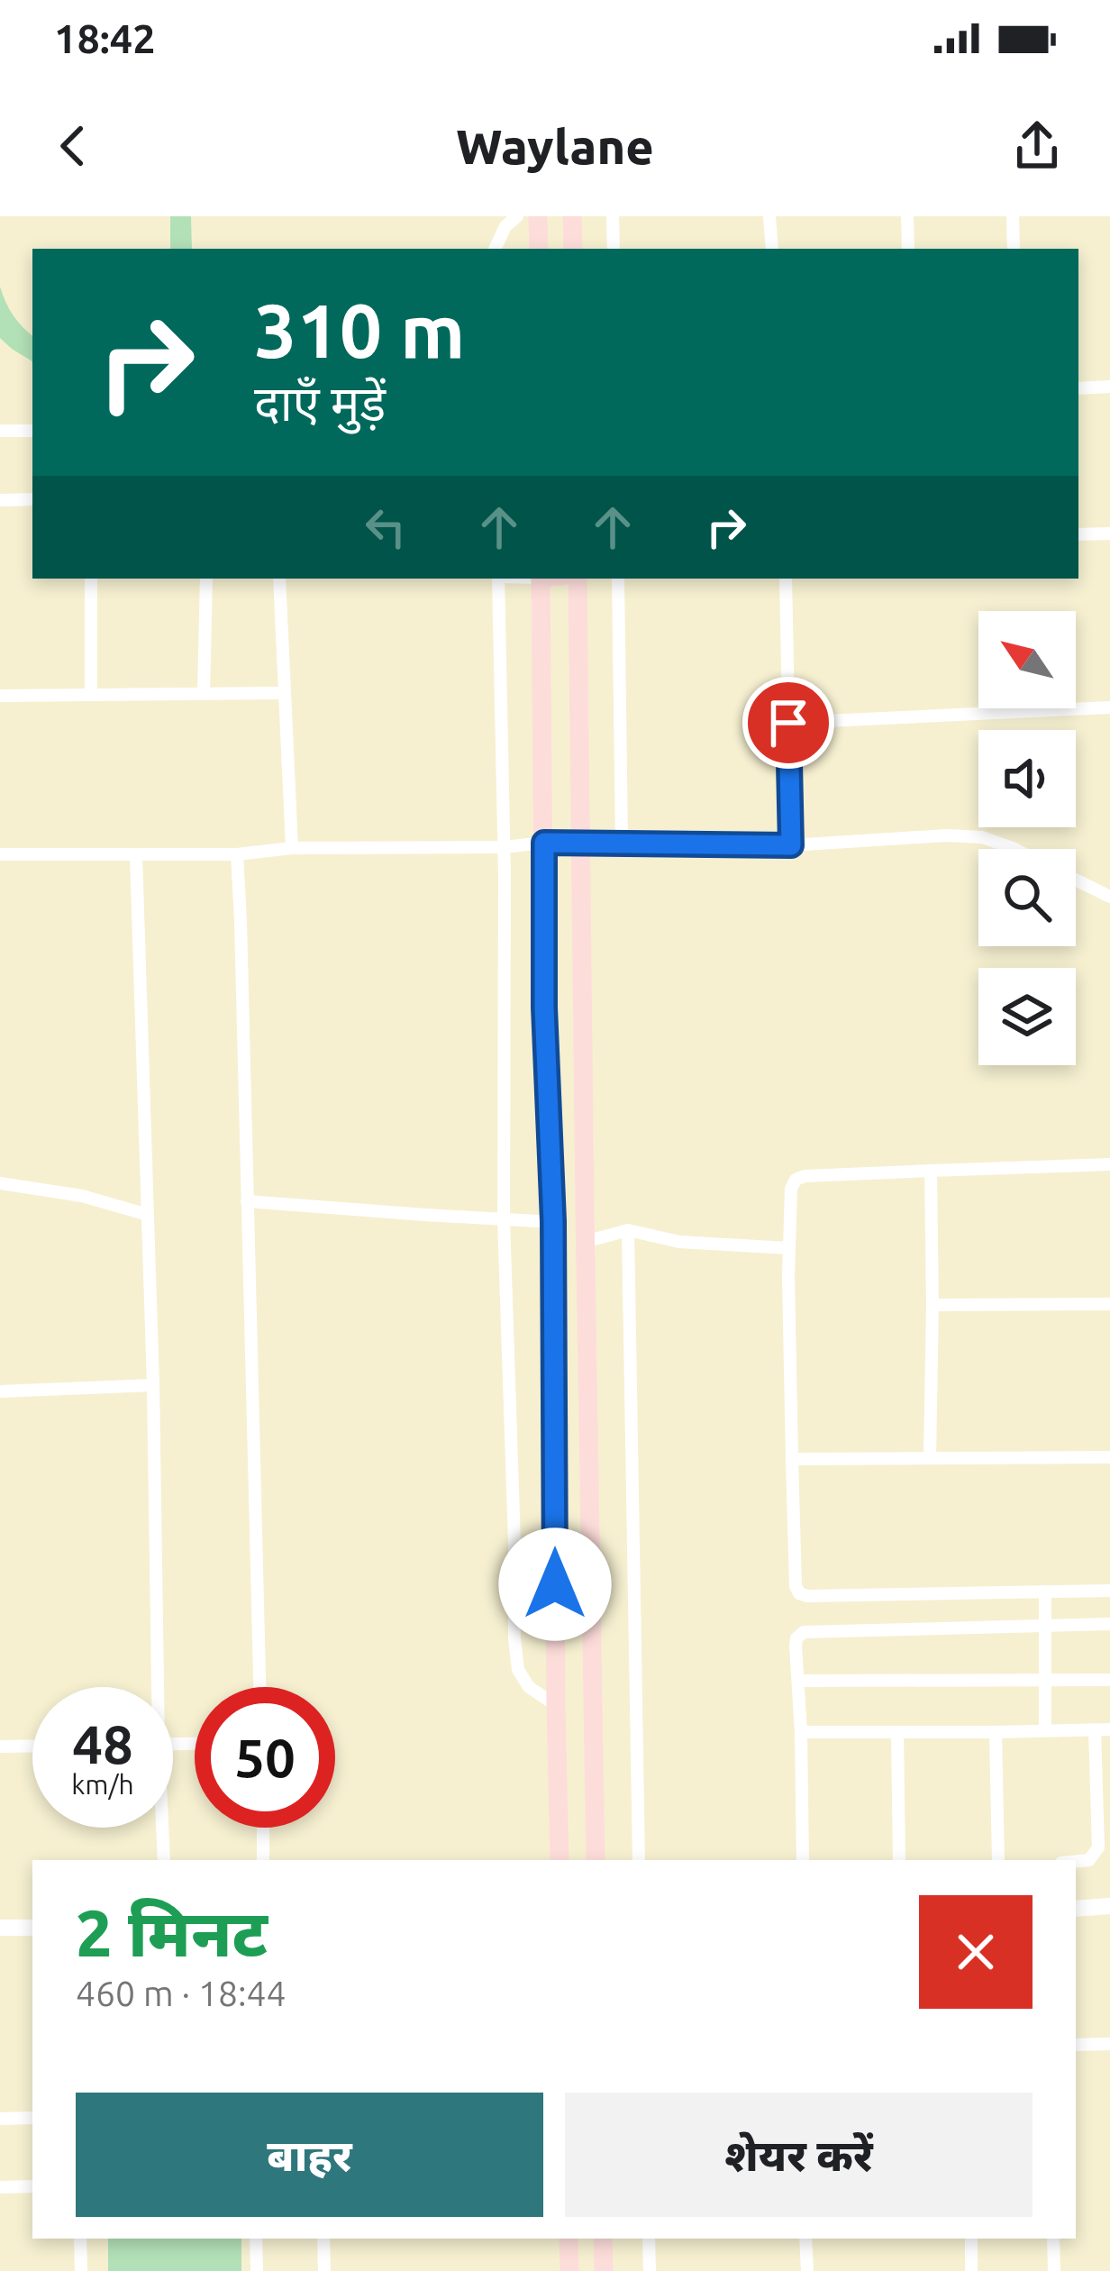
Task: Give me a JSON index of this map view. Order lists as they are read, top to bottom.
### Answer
{
  "north": "top left",
  "page": {
    "status": "18:42",
    "header": "Waylane",
    "turn": ["310 m", "दाएँ मुड़ें"],
    "speed": "48 km/h",
    "limit": "50",
    "heading": ["2 मिनट", "460 m · 18:44"],
    "buttons": ["बाहर", "शेयर करें"]
  }
}
